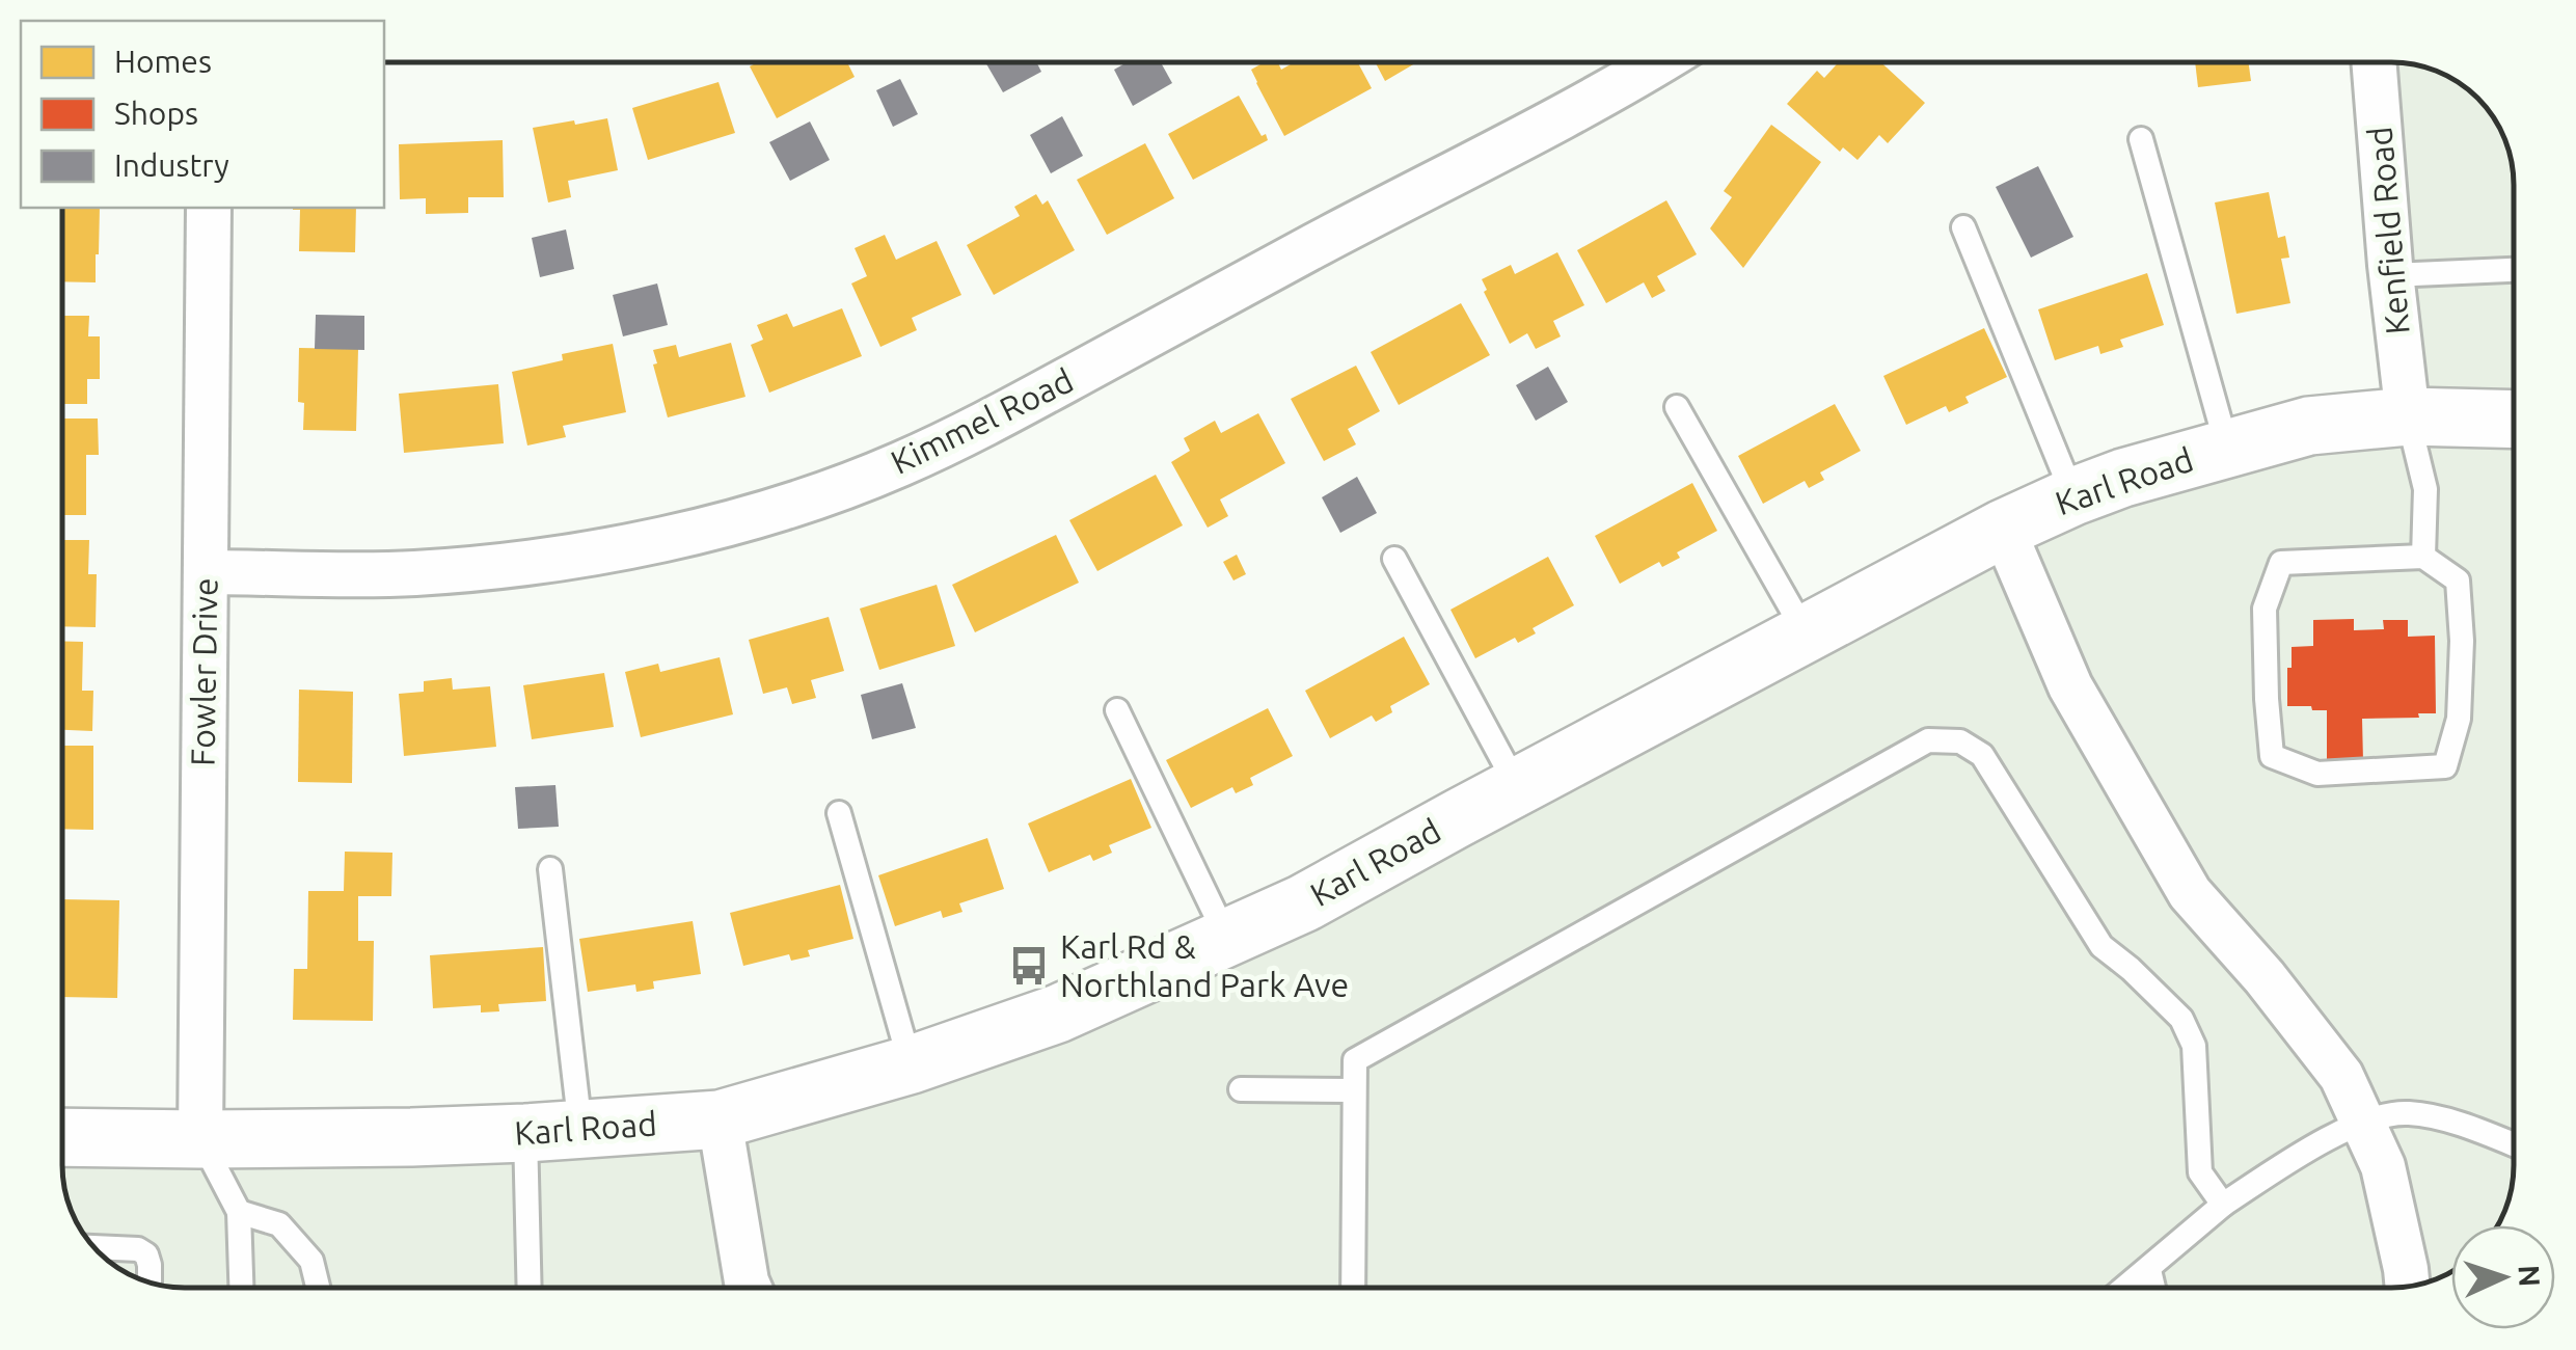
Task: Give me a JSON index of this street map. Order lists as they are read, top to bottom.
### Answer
{
  "streets": {
    "main road": ["Karl Road"],
    "street": ["Kenfield Road", "Kimmel Road", "Fowler Drive"]
  },
  "crossings": [
    ["Kenfield Road", "Karl Road"],
    ["Kimmel Road", "Fowler Drive"],
    ["Karl Road", "Fowler Drive"]
  ],
  "places": {
    "bus stop": ["Karl Rd & Northland Park Ave"]
  },
  "legend": ["Homes", "Shops", "Industry"],
  "north": "right"
}
